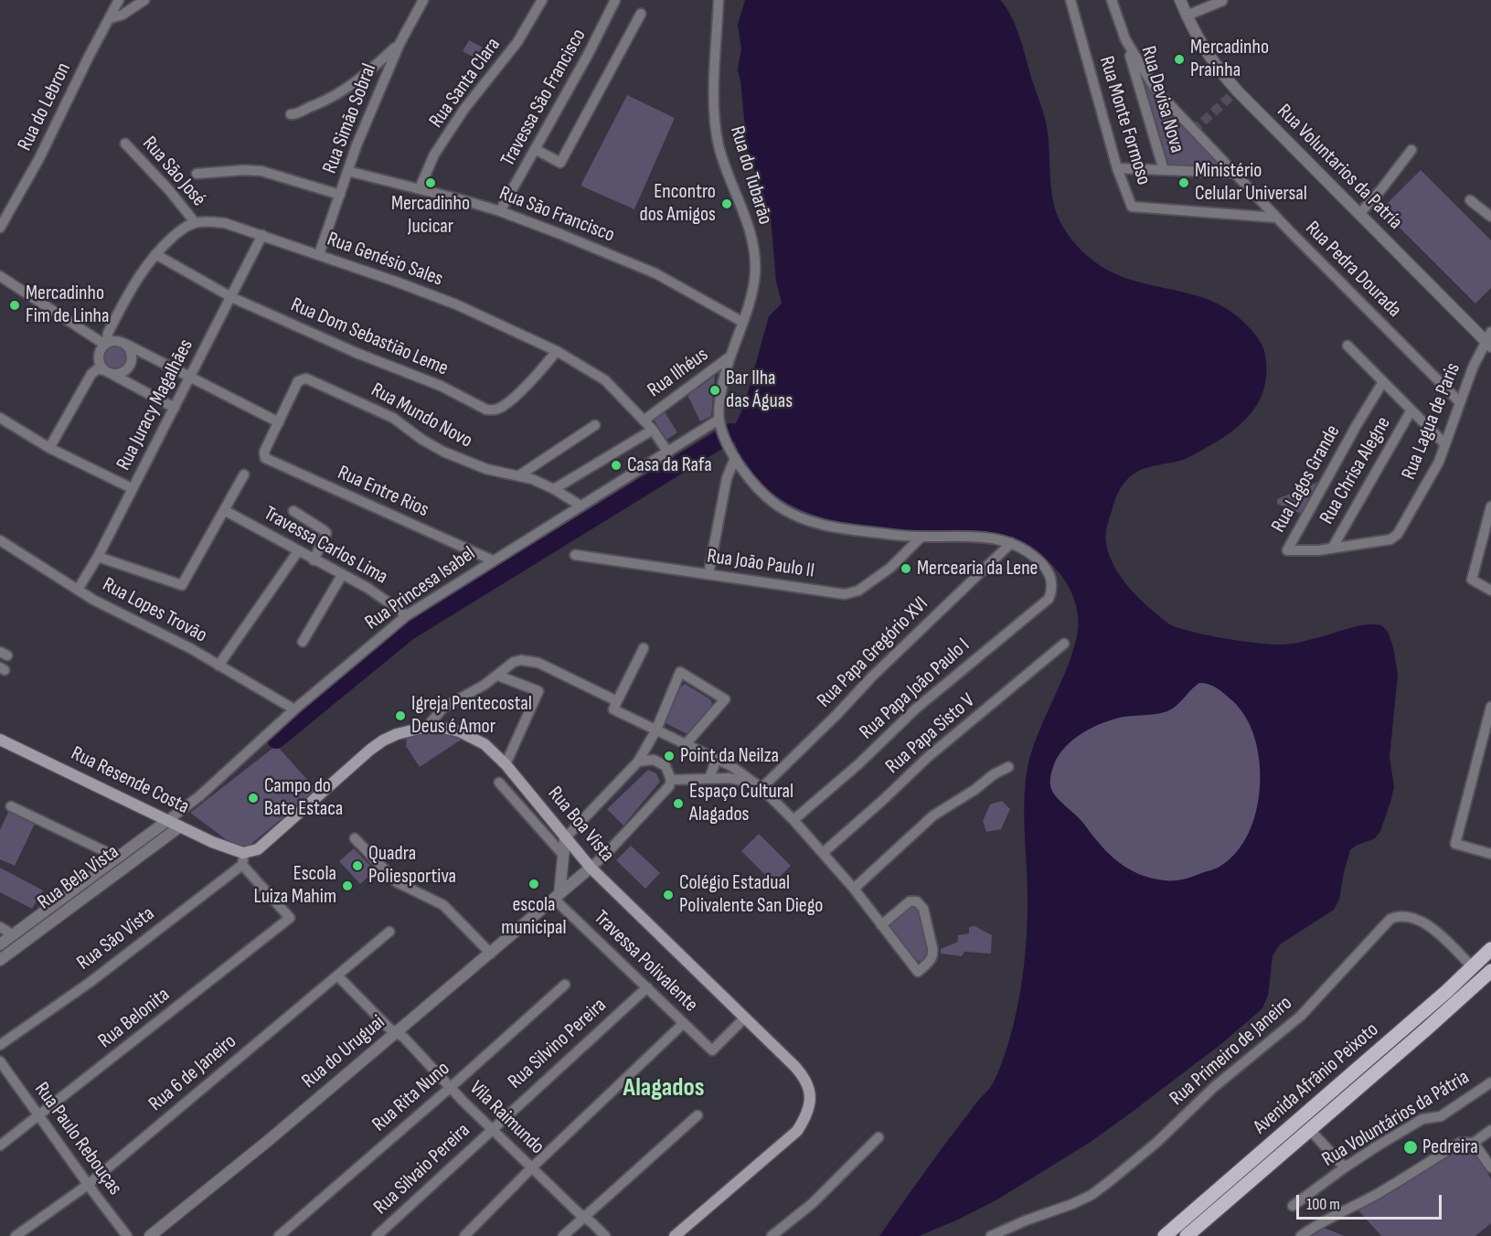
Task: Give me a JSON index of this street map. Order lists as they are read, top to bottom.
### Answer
{
  "streets": {
    "main road": ["Rua Resende Costa", "Rua Boa Vista", "Avenida Afrânio Peixoto"],
    "street": [
      "Rua Santa Clara",
      "Travessa Sāo Francisco",
      "Rua Devisa Nova",
      "Rua do Lebron",
      "Rua Simão Sobral",
      "Rua Monte Formoso",
      "Rua Voluntarios da Patría",
      "Rua São José",
      "Rua do Tubarão",
      "Rua São Francisco",
      "Rua Genésio Sales",
      "Rua Pedra Dourada",
      "Rua Dom Sebastião Leme",
      "Rua Ilhéus",
      "Rua Juracy Magalhães",
      "Rua Mundo Novo",
      "Rua Lagua de Paris",
      "Rua Chrisa Alegne",
      "Rua Lagos Grande",
      "Rua Entre Rios",
      "Travessa Carlos Lima",
      "Rua João Paulo II",
      "Rua Princesa Isabel",
      "Rua Lopes Trovão",
      "Rua Papa Gregório XVI",
      "Rua Papa João Paulo I",
      "Rua Papa Sisto V",
      "Rua Bela Vista",
      "Rua São Vista",
      "Travessa Polivalente",
      "Rua Belonita",
      "Rua Silvino Pereira",
      "Rua Primeiro de Janeiro",
      "Rua do Uruguai",
      "Rua 6 de Janeiro",
      "Rua Rita Nuno",
      "Vila Raimundo",
      "Rua Voluntários da Pátria",
      "Rua Paulo Rebouças",
      "Rua Silvaio Pereira"
    ]
  },
  "crossings": [
    ["Rua Santa Clara", "Rua São Francisco"],
    ["Travessa Sāo Francisco", "Rua São Francisco"],
    ["Rua Devisa Nova", "Rua Pedra Dourada"],
    ["Rua Simão Sobral", "Rua São Francisco"],
    ["Rua Simão Sobral", "Rua Genésio Sales"],
    ["Rua Monte Formoso", "Rua Pedra Dourada"],
    ["Rua Voluntarios da Patría", "Rua Lagua de Paris"],
    ["Rua São José", "Rua Genésio Sales"],
    ["Rua do Tubarão", "Rua São Francisco"],
    ["Rua do Tubarão", "Rua Ilhéus"],
    ["Rua Genésio Sales", "Rua Dom Sebastião Leme"],
    ["Rua Genésio Sales", "Rua Ilhéus"],
    ["Rua Genésio Sales", "Rua Juracy Magalhães"],
    ["Rua Genésio Sales", "Rua Princesa Isabel"],
    ["Rua Pedra Dourada", "Rua Lagua de Paris"],
    ["Rua Dom Sebastião Leme", "Rua Juracy Magalhães"],
    ["Rua Ilhéus", "Rua Princesa Isabel"],
    ["Rua Juracy Magalhães", "Rua Lopes Trovão"],
    ["Rua Mundo Novo", "Rua Entre Rios"],
    ["Rua Mundo Novo", "Rua Princesa Isabel"],
    ["Rua Lagua de Paris", "Rua Chrisa Alegne"],
    ["Rua Lagua de Paris", "Rua Lagos Grande"],
    ["Rua Chrisa Alegne", "Rua Lagos Grande"],
    ["Rua Entre Rios", "Rua Princesa Isabel"],
    ["Travessa Carlos Lima", "Rua Princesa Isabel"],
    ["Rua Princesa Isabel", "Rua Lopes Trovão"],
    ["Rua Princesa Isabel", "Rua Resende Costa"],
    ["Rua Princesa Isabel", "Rua Bela Vista"],
    ["Rua Papa Gregório XVI", "Rua Papa João Paulo I"],
    ["Rua Resende Costa", "Rua Boa Vista"],
    ["Rua Resende Costa", "Rua Bela Vista"],
    ["Rua Resende Costa", "Rua São Vista"],
    ["Rua Resende Costa", "Rua Belonita"],
    ["Rua Boa Vista", "Rua São Vista"],
    ["Rua Boa Vista", "Travessa Polivalente"],
    ["Rua Boa Vista", "Rua Belonita"],
    ["Rua Boa Vista", "Rua do Uruguai"],
    ["Rua São Vista", "Rua Belonita"],
    ["Travessa Polivalente", "Rua Silvino Pereira"],
    ["Travessa Polivalente", "Rua do Uruguai"],
    ["Rua Belonita", "Rua Paulo Rebouças"],
    ["Rua Silvino Pereira", "Vila Raimundo"],
    ["Rua Silvino Pereira", "Rua Silvaio Pereira"],
    ["Rua Primeiro de Janeiro", "Avenida Afrânio Peixoto"],
    ["Rua do Uruguai", "Vila Raimundo"],
    ["Rua 6 de Janeiro", "Vila Raimundo"],
    ["Rua 6 de Janeiro", "Rua Paulo Rebouças"],
    ["Rua Rita Nuno", "Vila Raimundo"],
    ["Vila Raimundo", "Rua Silvaio Pereira"]
  ],
  "districts": ["Alagados"],
  "places": [
    "Mercadinho Prainha",
    "Mercadinho Jucicar",
    "Ministério Celular Universal",
    "Encontro dos Amigos",
    "Mercadinho Fim de Linha",
    "Bar Ilha das Águas",
    "Casa da Rafa",
    "Mercearia da Lene",
    "Igreja Pentecostal Deus é Amor",
    "Point da Neilza",
    "Campo do Bate Estaca",
    "Espaço Cultural Alagados",
    "Quadra Poliesportiva",
    "escola municipal",
    "Escola Luiza Mahim",
    "Colégio Estadual Polivalente San Diego",
    "Pedreira"
  ],
  "scale_bar": "100 m"
}
